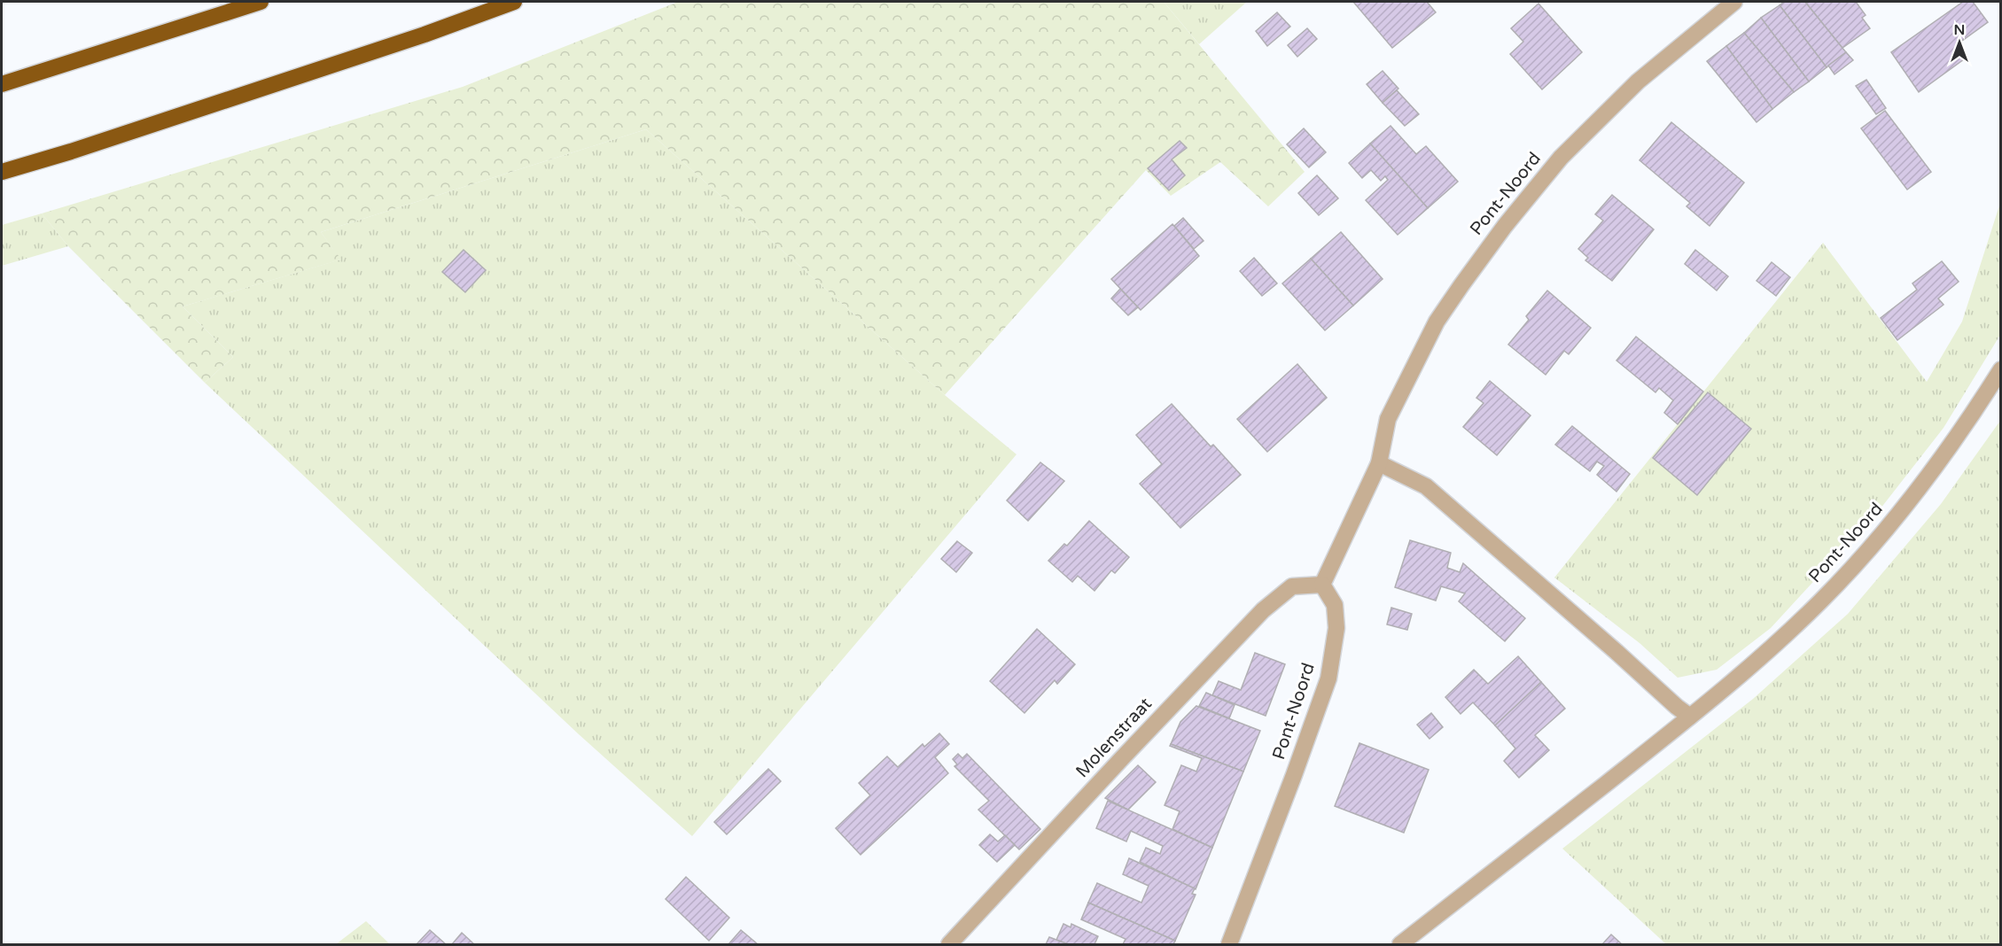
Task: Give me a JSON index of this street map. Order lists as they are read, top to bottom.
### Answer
{
  "streets": {
    "street": ["Pont-Noord", "Molenstraat"]
  },
  "crossings": [
    ["Pont-Noord", "Molenstraat"]
  ],
  "north": "top"
}
